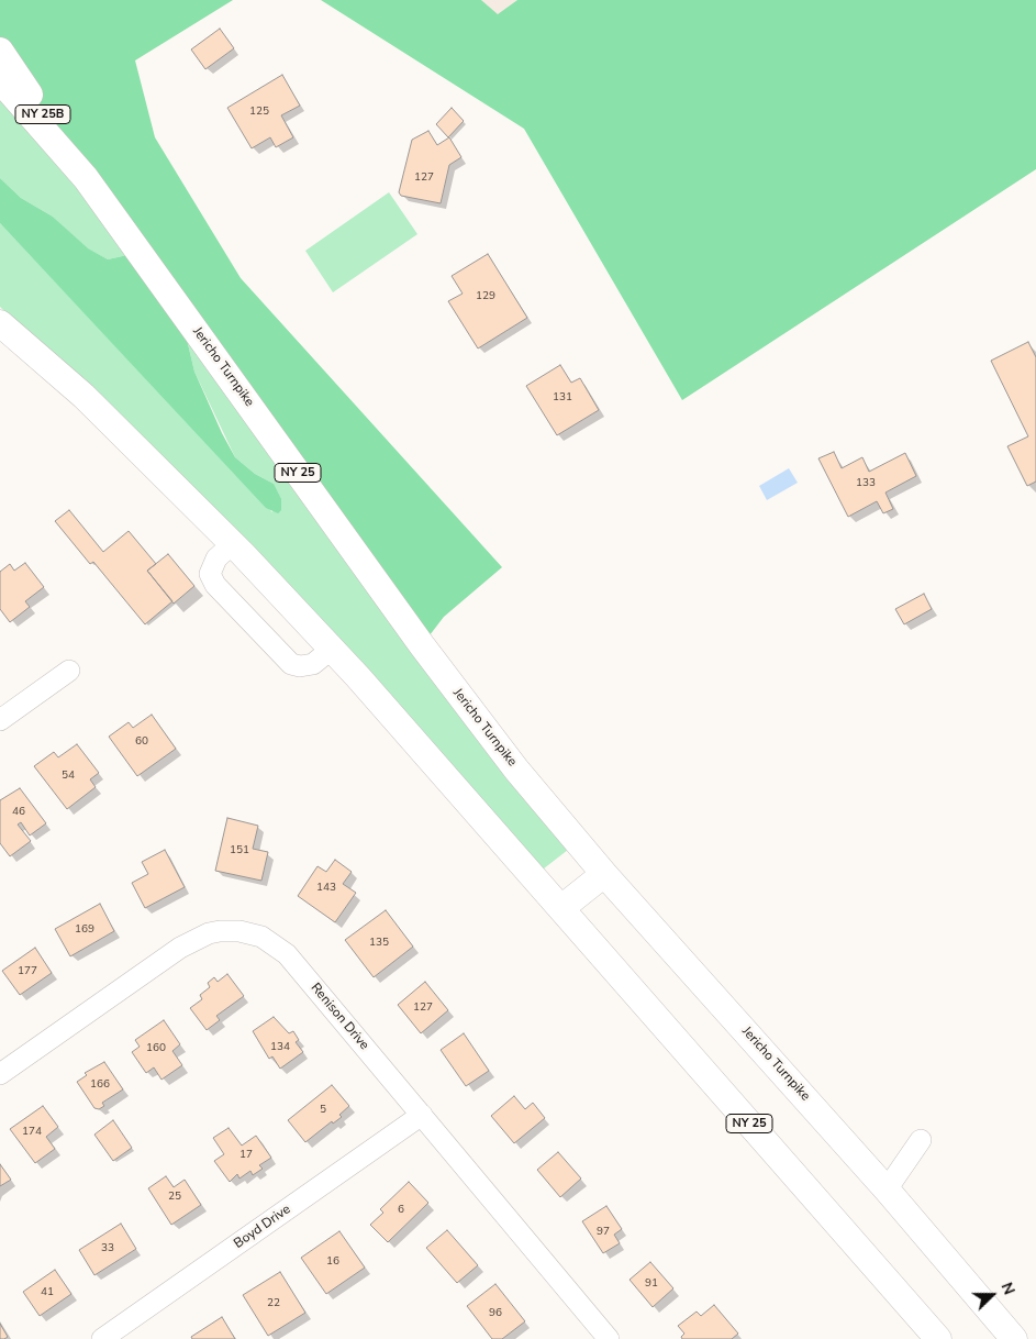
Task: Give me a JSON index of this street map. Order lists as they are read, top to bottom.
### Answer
{
  "streets": {
    "main road": ["NY 25B", "Jericho Turnpike", "NY 25"],
    "street": ["Renison Drive", "Boyd Drive"]
  },
  "crossings": [
    ["NY 25B", "Jericho Turnpike"],
    ["Renison Drive", "Boyd Drive"]
  ],
  "house_numbers": [
    "125",
    "127",
    "129",
    "131",
    "133",
    "60",
    "54",
    "46",
    "151",
    "143",
    "169",
    "135",
    "177",
    "127",
    "134",
    "160",
    "166",
    "5",
    "174",
    "17",
    "25",
    "6",
    "97",
    "33",
    "16",
    "91",
    "41",
    "22",
    "96"
  ],
  "north": "right"
}
